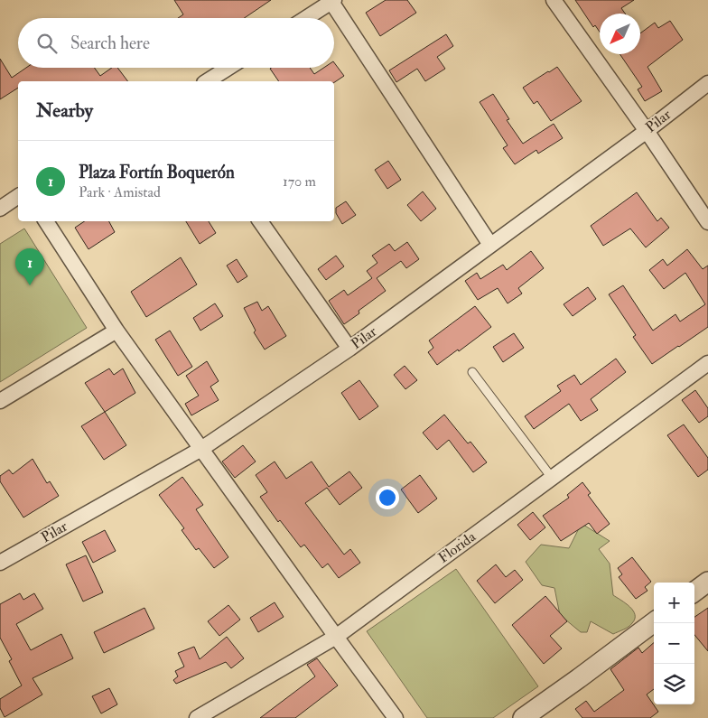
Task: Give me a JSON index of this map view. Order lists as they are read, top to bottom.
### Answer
{
  "streets": {
    "street": ["Pilar", "Florida"]
  },
  "north": "bottom left",
  "page": {
    "search": "Search here",
    "heading": "Nearby",
    "list": [
      {
        "mark": "1",
        "name": "Plaza Fortín Boquerón",
        "note": "Park · Amistad",
        "value": "170 m"
      }
    ],
    "pins": "1",
    "map_buttons": ["+", "−"]
  }
}
